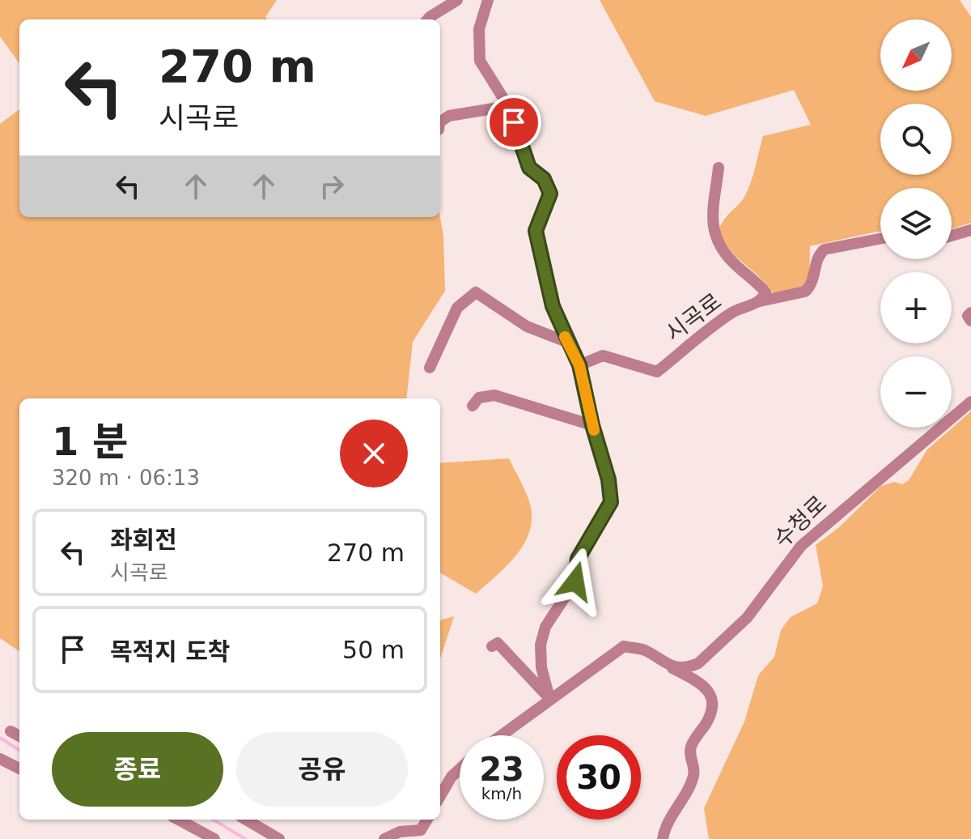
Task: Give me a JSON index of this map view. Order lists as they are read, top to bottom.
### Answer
{
  "streets": {
    "street": ["시곡로", "수청로"]
  },
  "north": "bottom left",
  "page": {
    "map_buttons": ["+", "−"],
    "turn": ["270 m", "시곡로"],
    "heading": ["1 분", "320 m · 06:13"],
    "list": [
      {
        "name": "좌회전",
        "note": "시곡로",
        "value": "270 m"
      },
      {
        "name": "목적지 도착",
        "value": "50 m"
      }
    ],
    "buttons": ["종료", "공유"],
    "speed": "23 km/h",
    "limit": "30"
  }
}
